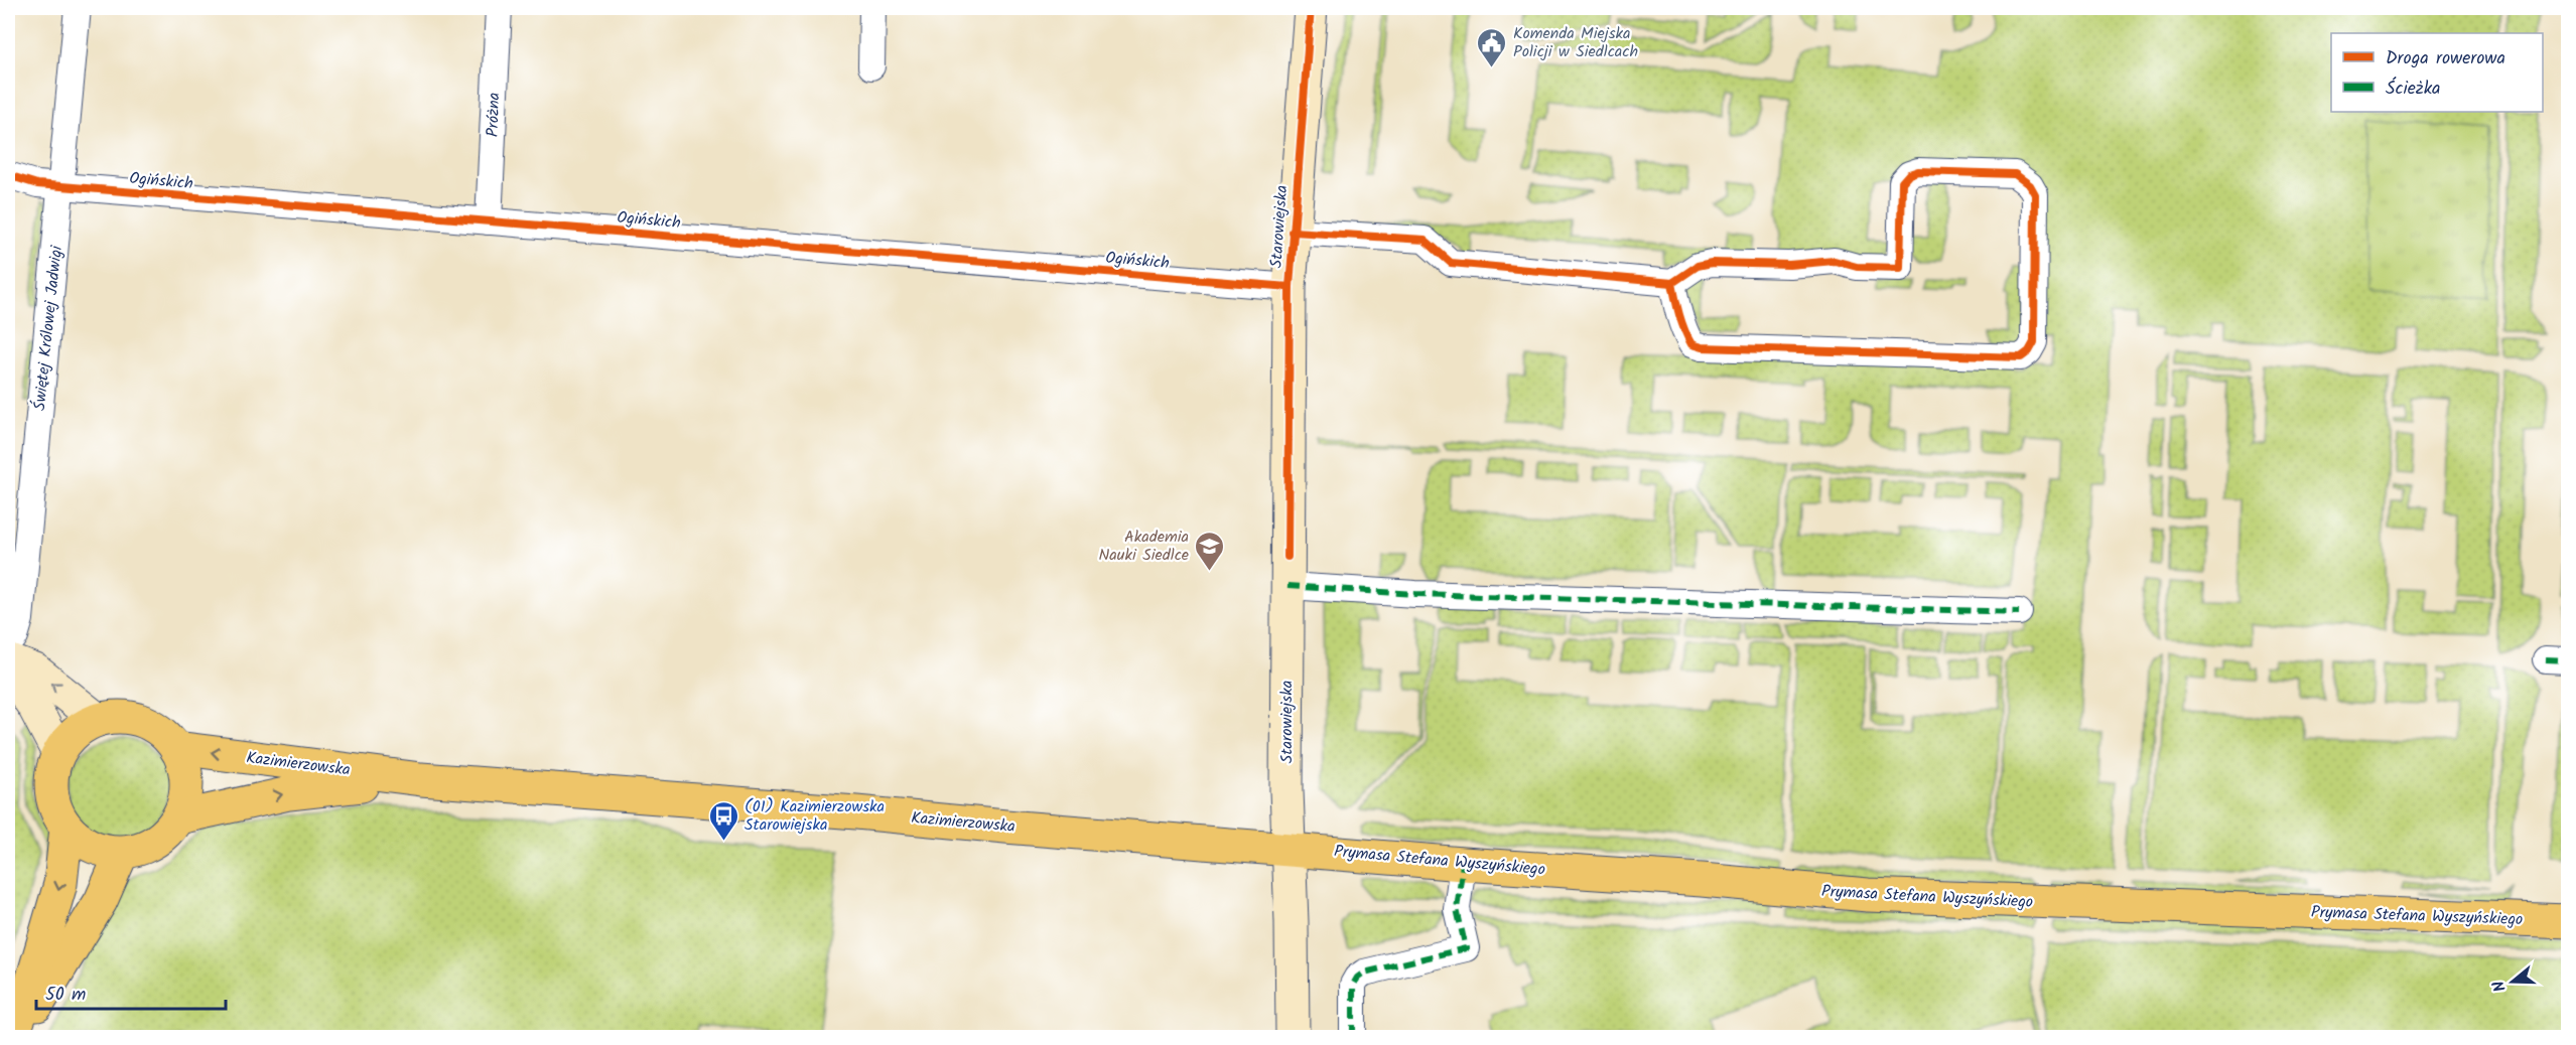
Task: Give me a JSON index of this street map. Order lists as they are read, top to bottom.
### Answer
{
  "streets": {
    "main road": ["Starowiejska", "Kazimierzowska", "Prymasa Stefana Wyszyńskiego"],
    "street": ["Próżna", "Ogińskich", "Świętej Królowej Jadwigi"]
  },
  "crossings": [
    ["Próżna", "Ogińskich"],
    ["Ogińskich", "Starowiejska"],
    ["Ogińskich", "Świętej Królowej Jadwigi"],
    ["Starowiejska", "Kazimierzowska"],
    ["Starowiejska", "Prymasa Stefana Wyszyńskiego"],
    ["Kazimierzowska", "Prymasa Stefana Wyszyńskiego"]
  ],
  "places": {
    "public building": ["Komenda Miejska Policji w Siedlcach"],
    "school or university": ["Akademia Nauki Siedlce"],
    "bus stop": ["(01) Kazimierzowska Starowiejska"]
  },
  "legend": ["Droga rowerowa", "Ścieżka"],
  "scale_bar": "50 m",
  "north": "left"
}
